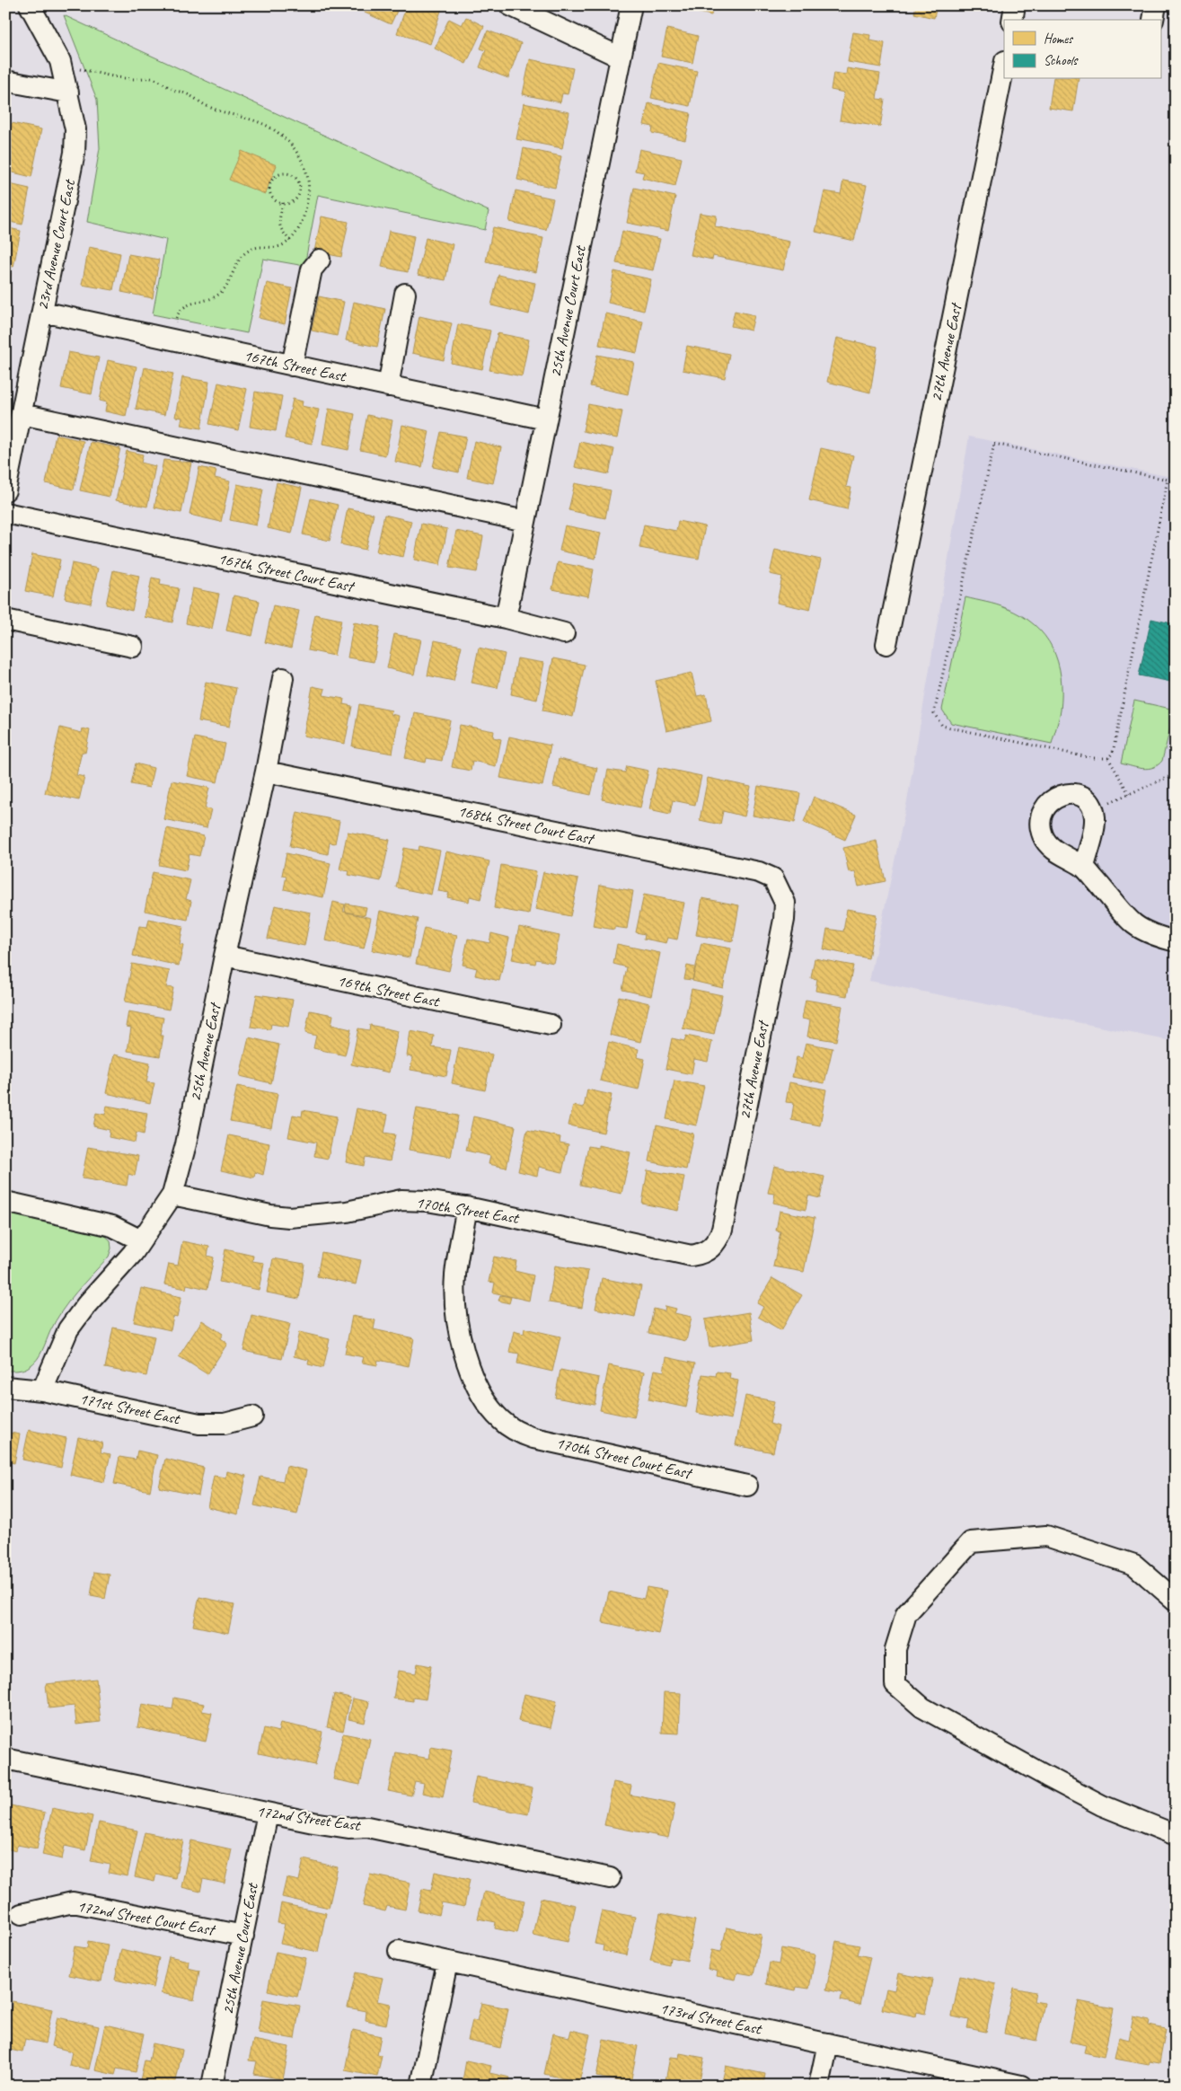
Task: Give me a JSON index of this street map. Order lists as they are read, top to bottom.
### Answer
{
  "streets": {
    "street": [
      "23rd Avenue Court East",
      "25th Avenue Court East",
      "27th Avenue East",
      "167th Street East",
      "167th Street Court East",
      "168th Street Court East",
      "169th Street East",
      "25th Avenue East",
      "170th Street East",
      "171st Street East",
      "170th Street Court East",
      "172nd Street East",
      "172nd Street Court East",
      "173rd Street East"
    ]
  },
  "crossings": [
    ["23rd Avenue Court East", "167th Street East"],
    ["25th Avenue Court East", "167th Street East"],
    ["25th Avenue Court East", "167th Street Court East"],
    ["25th Avenue Court East", "172nd Street East"],
    ["25th Avenue Court East", "172nd Street Court East"],
    ["27th Avenue East", "168th Street Court East"],
    ["27th Avenue East", "170th Street East"],
    ["168th Street Court East", "25th Avenue East"],
    ["169th Street East", "25th Avenue East"],
    ["25th Avenue East", "170th Street East"],
    ["25th Avenue East", "171st Street East"],
    ["170th Street East", "170th Street Court East"]
  ],
  "legend": ["Homes", "Schools"]
}
